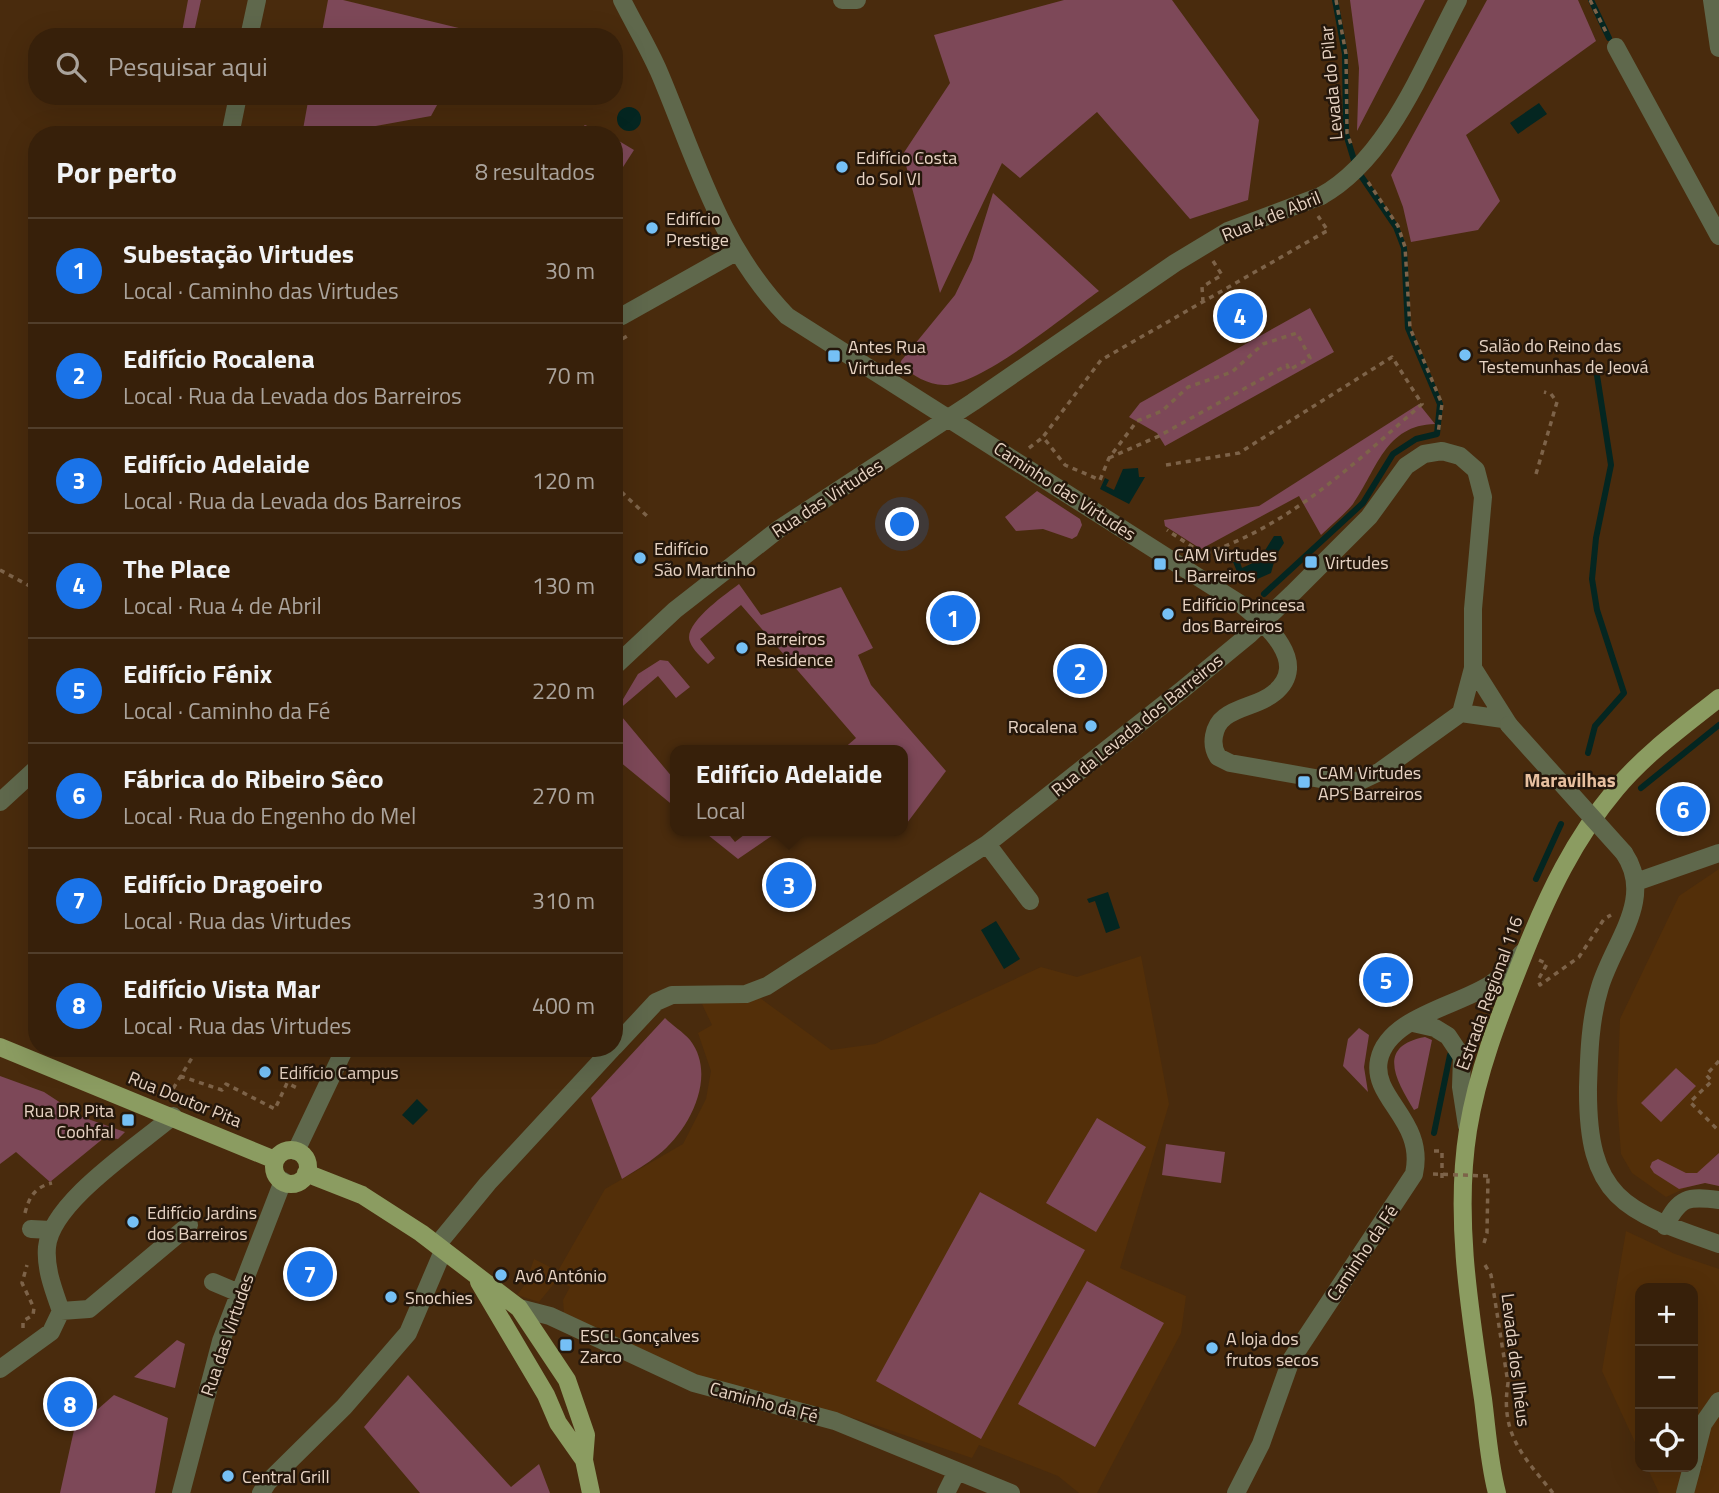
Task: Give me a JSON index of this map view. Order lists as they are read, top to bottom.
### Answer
{
  "streets": {
    "main road": ["Estrada Regional 116", "Rua Doutor Pita"],
    "street": [
      "Rua 4 de Abril",
      "Caminho das Virtudes",
      "Rua das Virtudes",
      "Rua da Levada dos Barreiros",
      "Caminho da Fé"
    ],
    "path": ["Levada do Pilar", "Levada dos Ilhéus"]
  },
  "crossings": [
    ["Rua 4 de Abril", "Caminho das Virtudes"],
    ["Rua 4 de Abril", "Rua das Virtudes"],
    ["Caminho das Virtudes", "Rua das Virtudes"],
    ["Caminho das Virtudes", "Rua da Levada dos Barreiros"],
    ["Rua das Virtudes", "Rua Doutor Pita"],
    ["Estrada Regional 116", "Caminho da Fé"]
  ],
  "districts": ["Maravilhas"],
  "places": {
    "other": [
      "Edifício Costa do Sol VI",
      "Edifício Prestige",
      "Salão do Reino das Testemunhas de Jeová",
      "Edifício São Martinho",
      "Edifício Princesa dos Barreiros",
      "Barreiros Residence",
      "Rocalena",
      "Edifício Campus",
      "Edifício Jardins dos Barreiros",
      "Avó António",
      "Snochies",
      "A loja dos frutos secos",
      "Central Grill"
    ],
    "transit": [
      "Antes Rua Virtudes",
      "Virtudes",
      "CAM Virtudes L Barreiros",
      "CAM Virtudes APS Barreiros",
      "Rua DR Pita Coohfal",
      "ESCL Gonçalves Zarco"
    ]
  },
  "page": {
    "search": "Pesquisar aqui",
    "heading": ["Por perto", "8 resultados"],
    "list": [
      {
        "mark": "1",
        "name": "Subestação Virtudes",
        "note": "Local · Caminho das Virtudes",
        "value": "30 m"
      },
      {
        "mark": "2",
        "name": "Edifício Rocalena",
        "note": "Local · Rua da Levada dos Barreiros",
        "value": "70 m"
      },
      {
        "mark": "3",
        "name": "Edifício Adelaide",
        "note": "Local · Rua da Levada dos Barreiros",
        "value": "120 m"
      },
      {
        "mark": "4",
        "name": "The Place",
        "note": "Local · Rua 4 de Abril",
        "value": "130 m"
      },
      {
        "mark": "5",
        "name": "Edifício Fénix",
        "note": "Local · Caminho da Fé",
        "value": "220 m"
      },
      {
        "mark": "6",
        "name": "Fábrica do Ribeiro Sêco",
        "note": "Local · Rua do Engenho do Mel",
        "value": "270 m"
      },
      {
        "mark": "7",
        "name": "Edifício Dragoeiro",
        "note": "Local · Rua das Virtudes",
        "value": "310 m"
      },
      {
        "mark": "8",
        "name": "Edifício Vista Mar",
        "note": "Local · Rua das Virtudes",
        "value": "400 m"
      }
    ],
    "pins": [
      "4",
      "1",
      "2",
      "6",
      "3",
      "5",
      "7",
      "8"
    ],
    "popup": ["Edifício Adelaide", "Local"],
    "map_buttons": ["+", "−"]
  }
}
